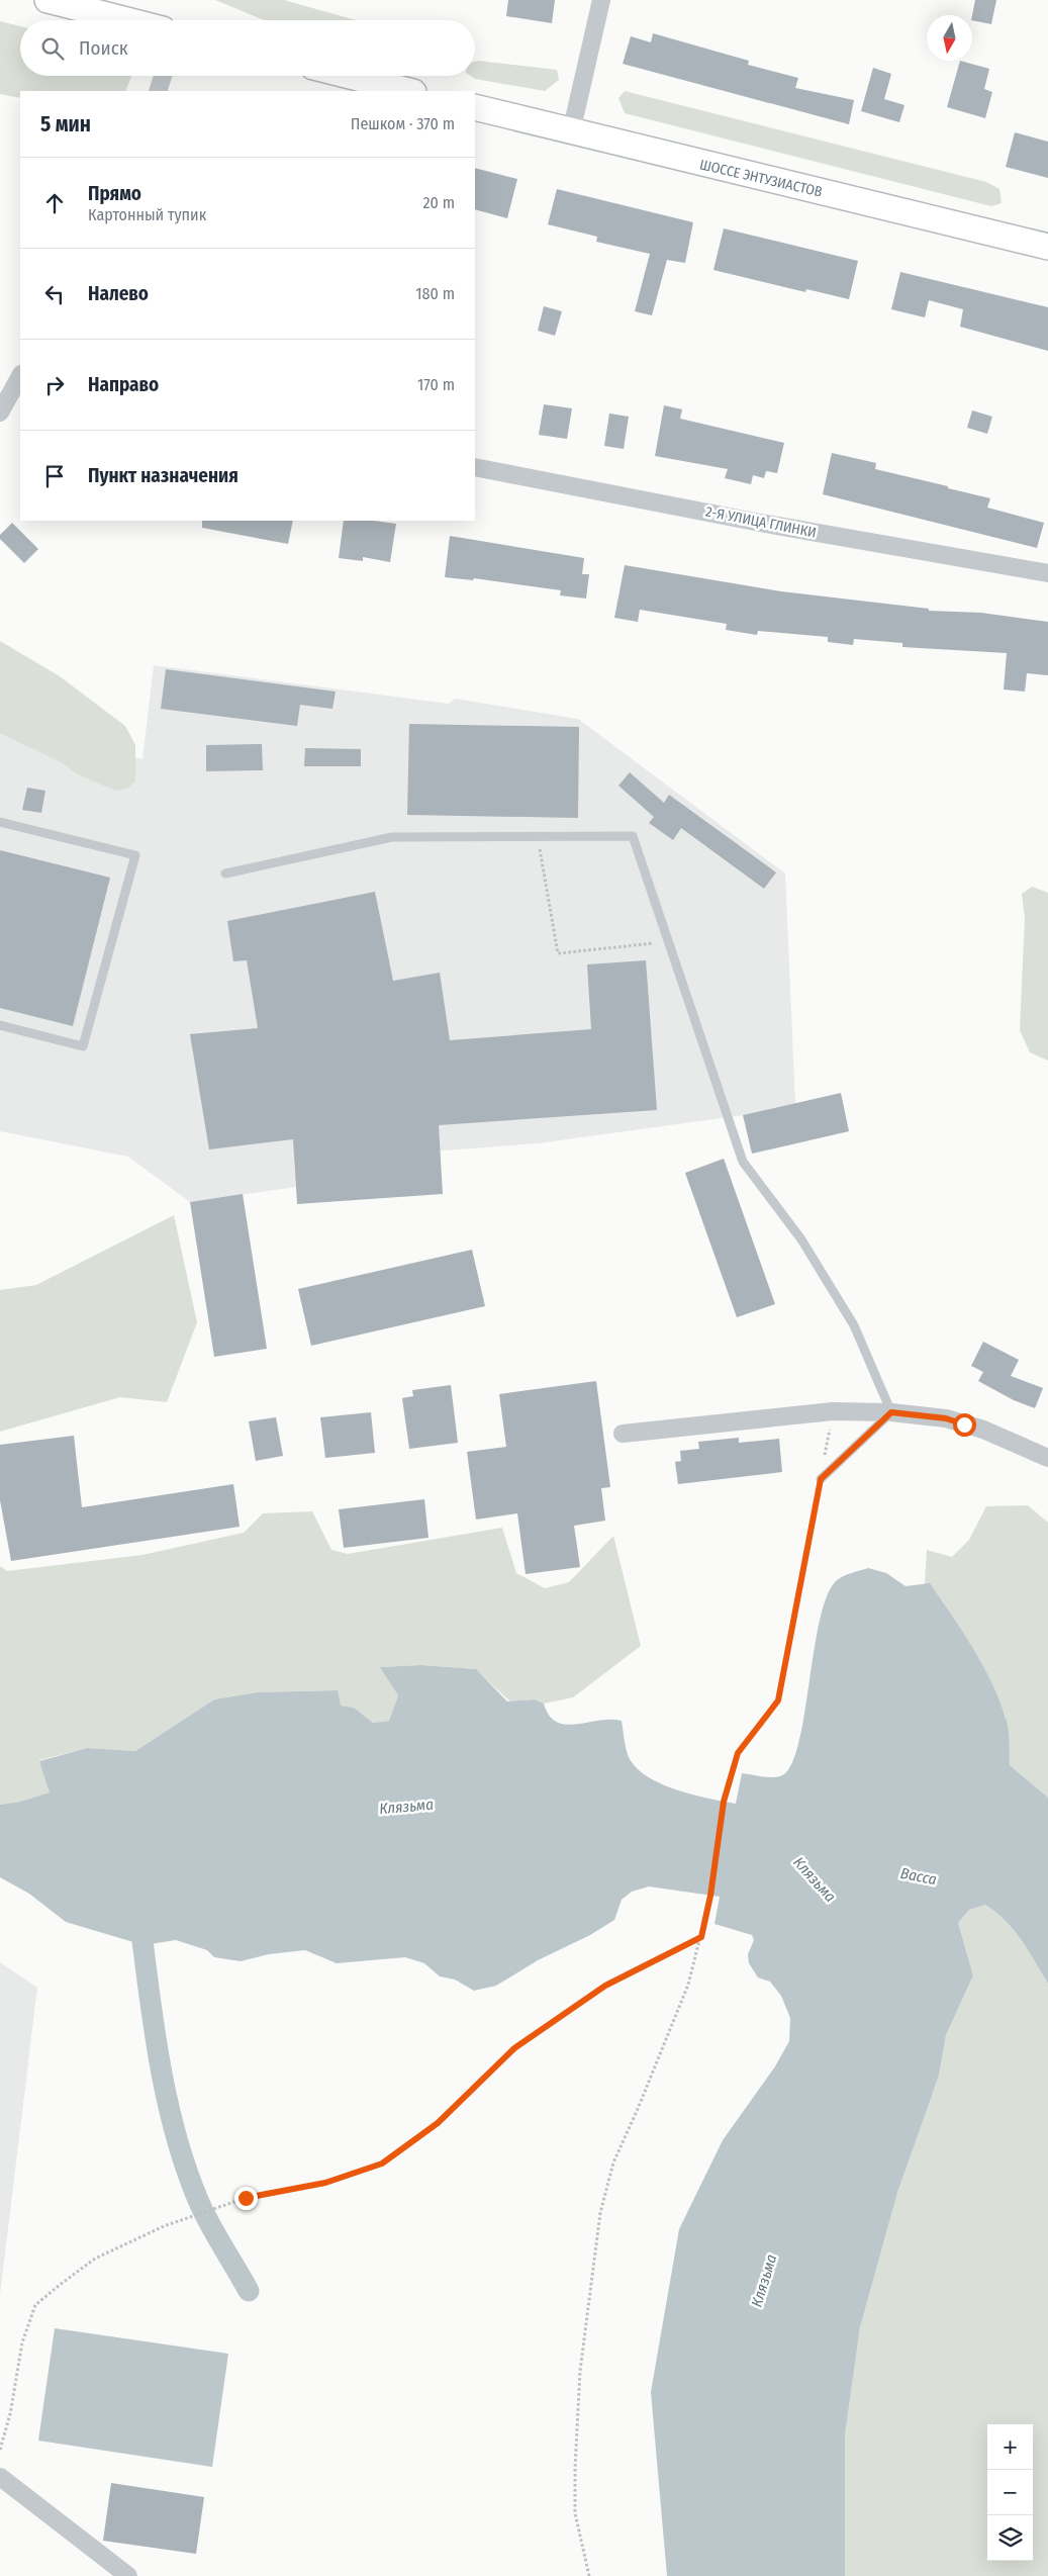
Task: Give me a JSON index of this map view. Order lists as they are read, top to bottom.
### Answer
{
  "streets": {
    "main road": ["ШОССЕ ЭНТУЗИАСТОВ"],
    "street": ["2-Я УЛИЦА ГЛИНКИ"]
  },
  "water": ["Клязьма", "Васса"],
  "north": "bottom",
  "page": {
    "search": "Поиск",
    "heading": ["5 мин", "Пешком · 370 m"],
    "list": [
      ["Прямо", "Картонный тупик", "20 m"],
      ["Налево", "180 m"],
      ["Направо", "170 m"],
      "Пункт назначения"
    ],
    "map_buttons": ["+", "−"]
  }
}
